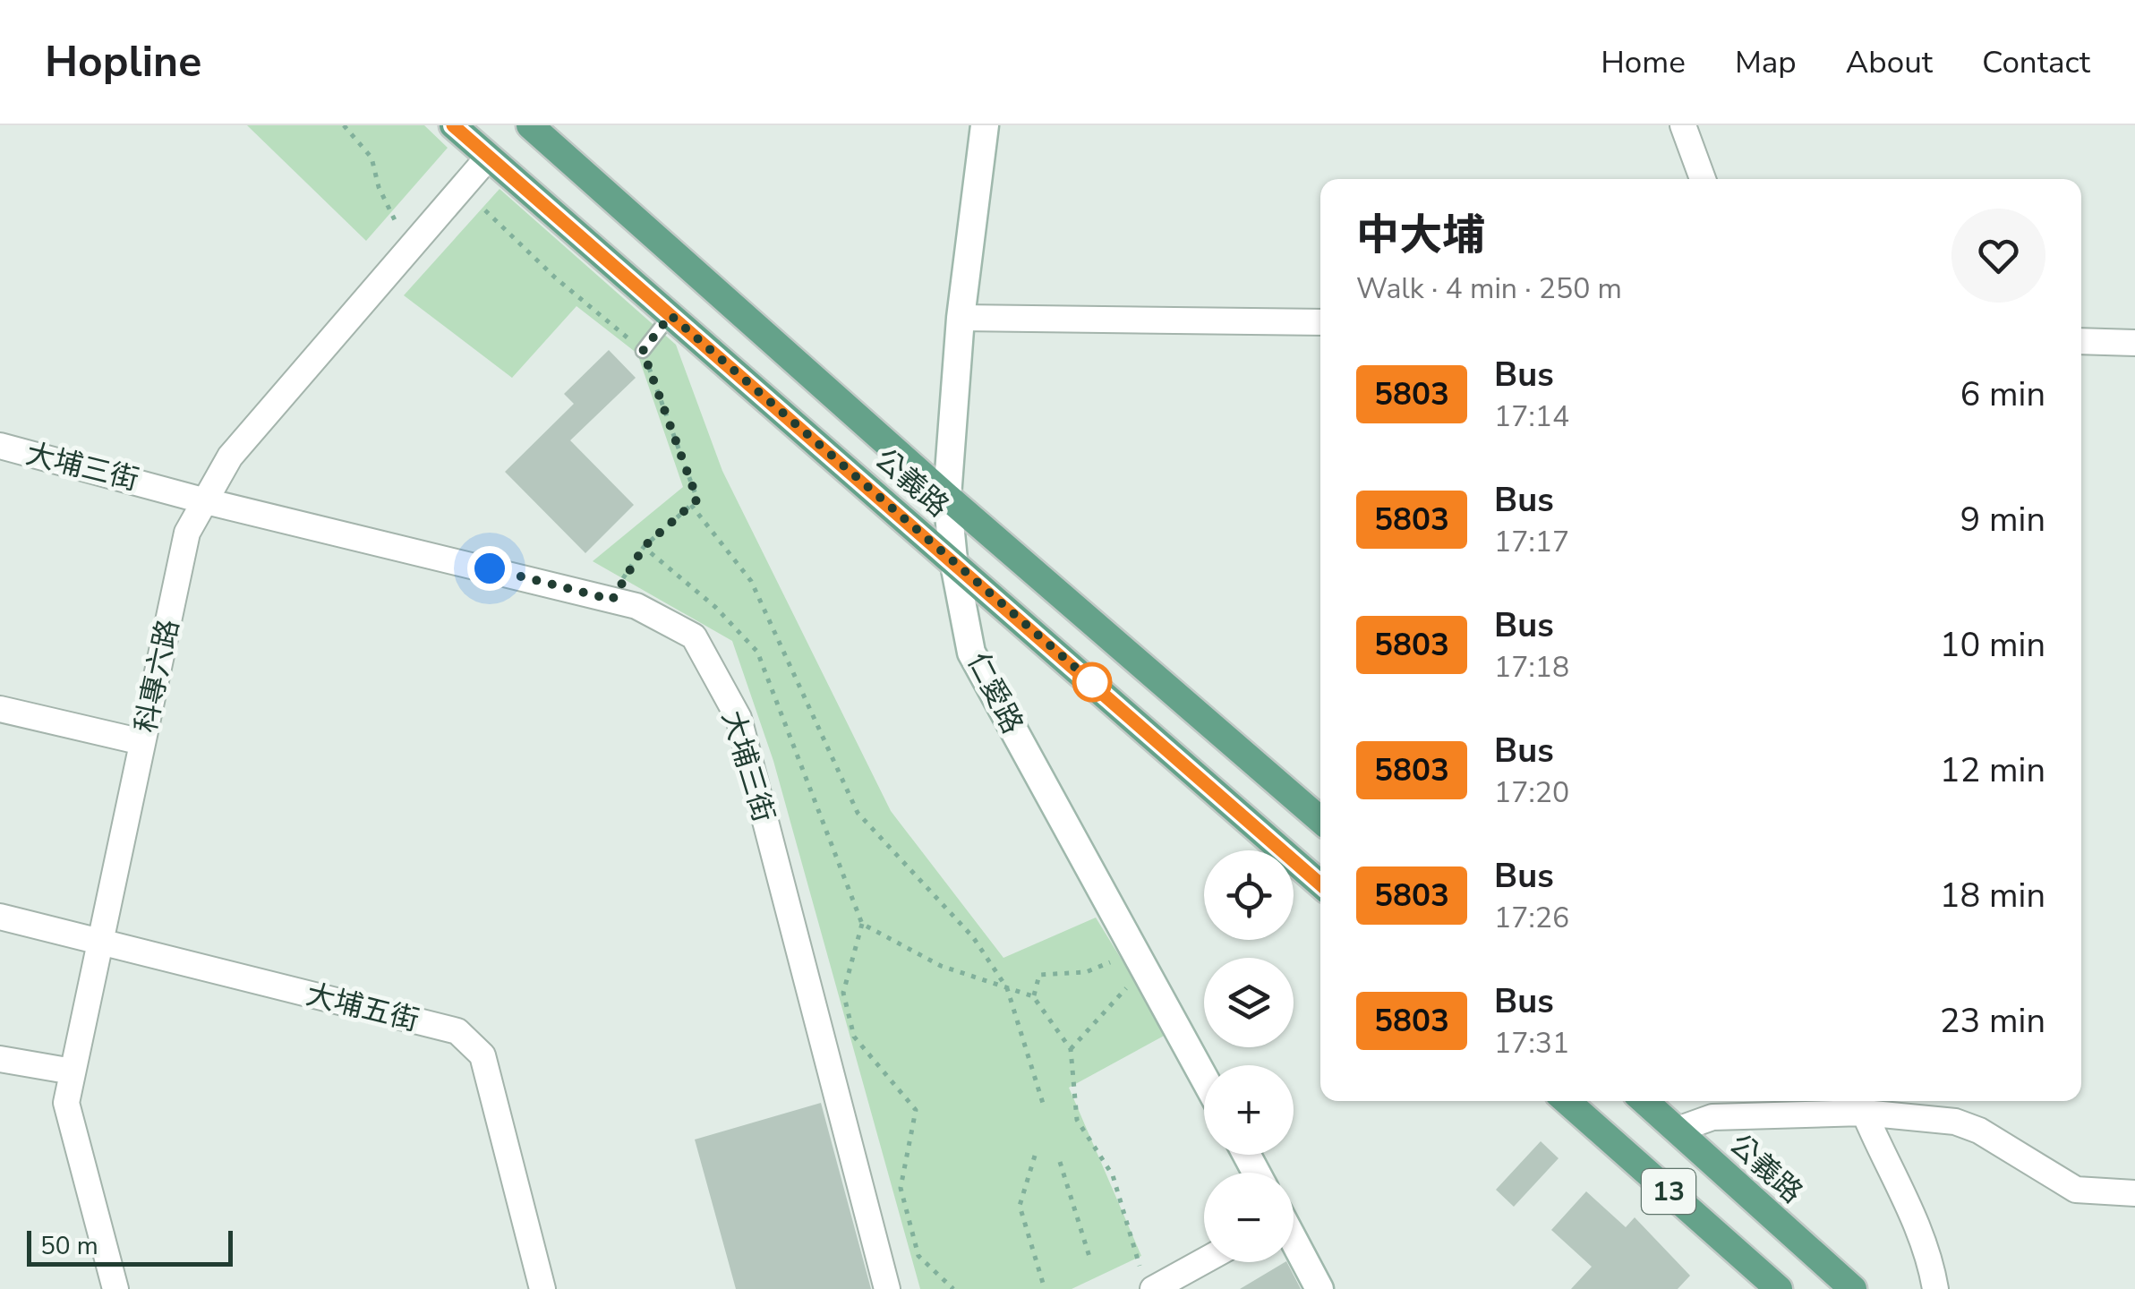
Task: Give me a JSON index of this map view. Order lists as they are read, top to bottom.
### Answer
{
  "streets": {
    "main road": ["公義路", "13"],
    "street": [
      "大埔三街",
      "科專六路",
      "仁愛路",
      "大埔五街"
    ]
  },
  "crossings": [
    ["大埔三街", "科專六路"],
    ["公義路", "科專六路"],
    ["公義路", "仁愛路"],
    ["科專六路", "大埔五街"]
  ],
  "lines": ["bus line 5803"],
  "scale_bar": "50 m",
  "page": {
    "header": "Hopline",
    "nav": [
      "Home",
      "Map",
      "About",
      "Contact"
    ],
    "heading": ["中大埔", "Walk · 4 min · 250 m"],
    "list": [
      {
        "mark": "5803",
        "name": "Bus",
        "note": "17:14",
        "value": "6 min"
      },
      {
        "mark": "5803",
        "name": "Bus",
        "note": "17:17",
        "value": "9 min"
      },
      {
        "mark": "5803",
        "name": "Bus",
        "note": "17:18",
        "value": "10 min"
      },
      {
        "mark": "5803",
        "name": "Bus",
        "note": "17:20",
        "value": "12 min"
      },
      {
        "mark": "5803",
        "name": "Bus",
        "note": "17:26",
        "value": "18 min"
      },
      {
        "mark": "5803",
        "name": "Bus",
        "note": "17:31",
        "value": "23 min"
      }
    ],
    "map_buttons": ["+", "−"],
    "scale": "50 m"
  }
}
